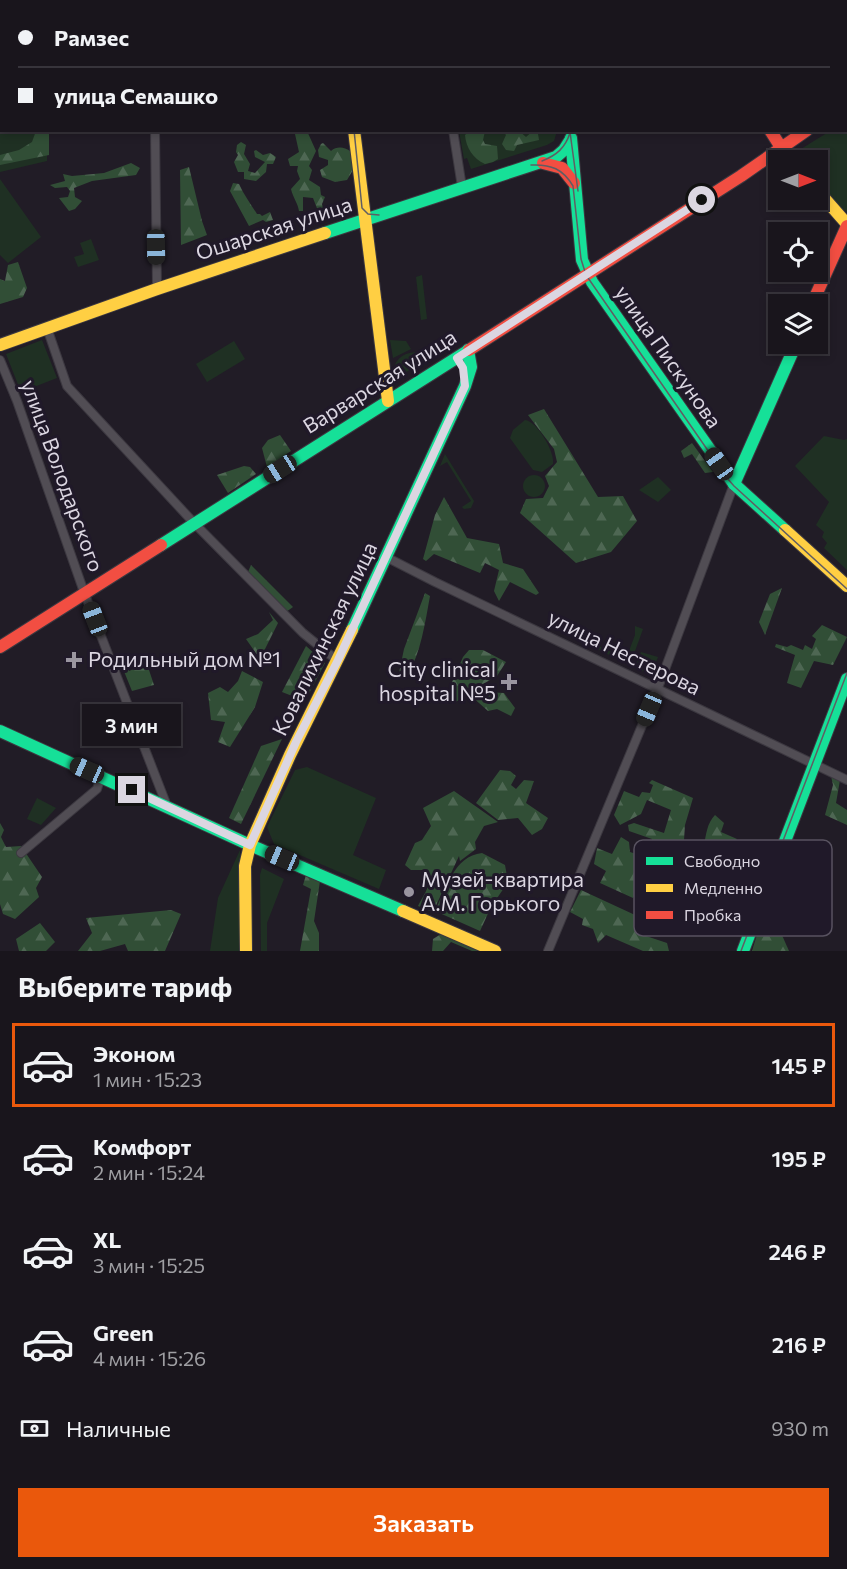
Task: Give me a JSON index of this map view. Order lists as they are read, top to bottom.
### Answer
{
  "streets": {
    "street": [
      "Ошарская улица",
      "улица Пискунова",
      "Варварская улица",
      "улица Володарского",
      "Ковалихинская улица",
      "улица Нестерова"
    ]
  },
  "crossings": [
    ["улица Пискунова", "Варварская улица"],
    ["Варварская улица", "улица Володарского"],
    ["Варварская улица", "Ковалихинская улица"],
    ["Ковалихинская улица", "улица Нестерова"]
  ],
  "places": {
    "health": ["Родильный дом №1", "City clinical hospital №5"],
    "other": ["Музей-квартира А.М. Горького"]
  },
  "legend": ["Свободно", "Медленно", "Пробка"],
  "north": "right",
  "page": {
    "banner": ["Рамзес", "улица Семашко"],
    "bubble": "3 мин",
    "heading": "Выберите тариф",
    "list": [
      {
        "name": "Эконом",
        "note": "1 мин · 15:23",
        "value": "145 ₽"
      },
      {
        "name": "Комфорт",
        "note": "2 мин · 15:24",
        "value": "195 ₽"
      },
      {
        "name": "XL",
        "note": "3 мин · 15:25",
        "value": "246 ₽"
      },
      {
        "name": "Green",
        "note": "4 мин · 15:26",
        "value": "216 ₽"
      }
    ],
    "pay": ["Наличные", "930 m"],
    "buttons": "Заказать"
  }
}
